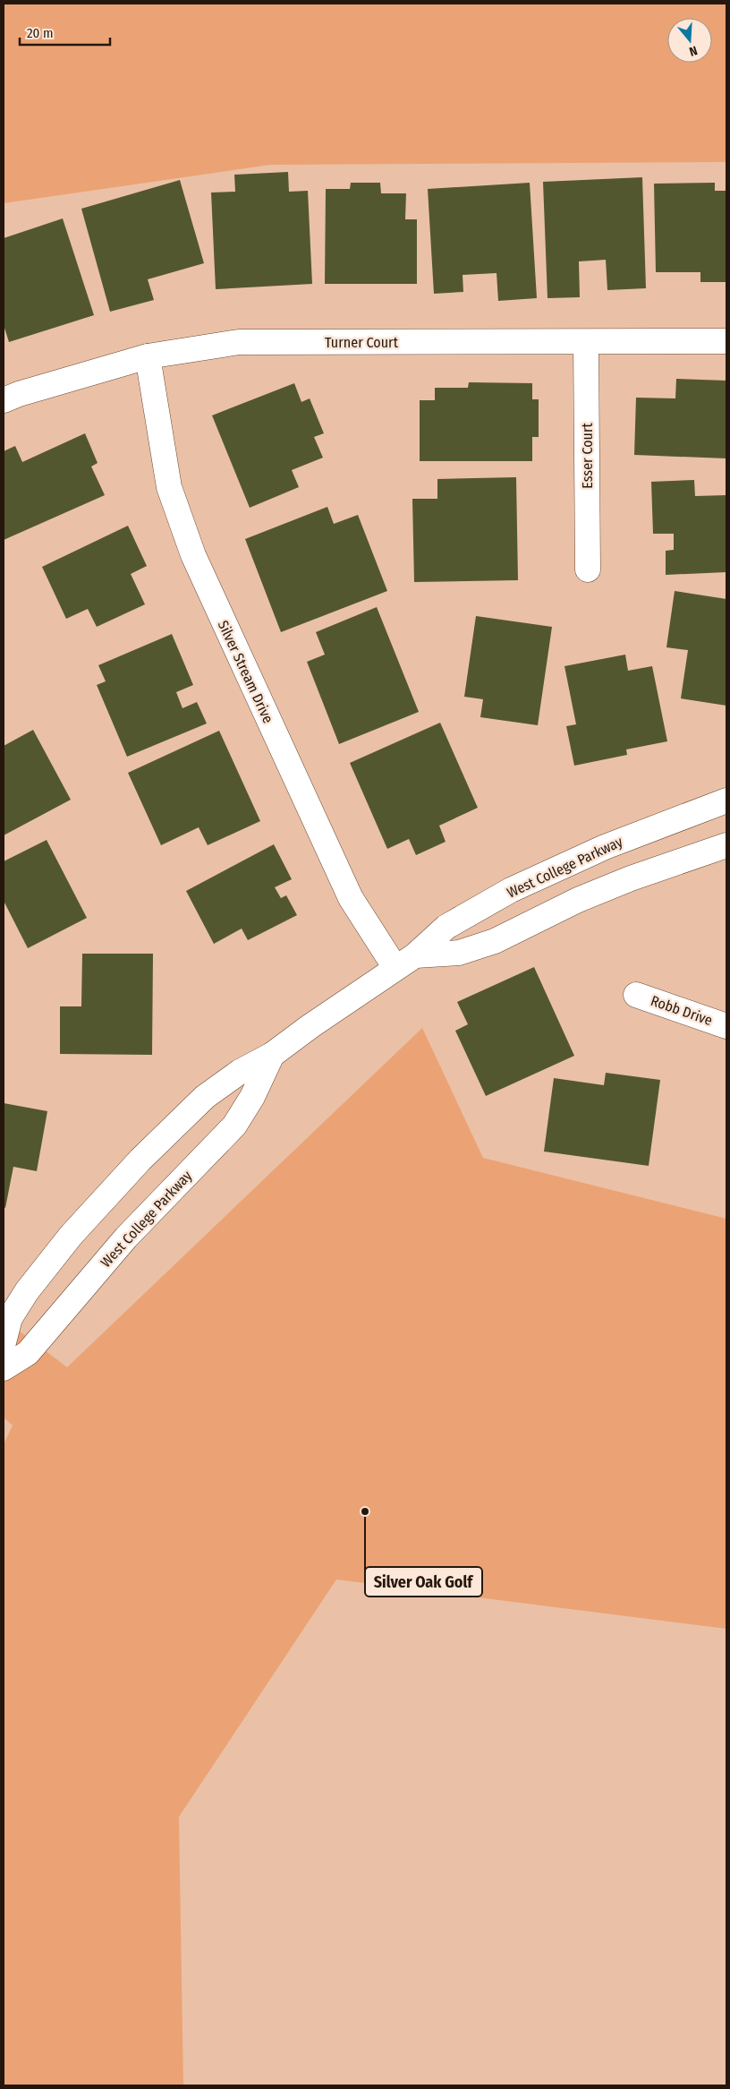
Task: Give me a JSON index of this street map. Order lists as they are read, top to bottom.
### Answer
{
  "streets": {
    "street": [
      "Turner Court",
      "Esser Court",
      "Silver Stream Drive",
      "West College Parkway",
      "Robb Drive"
    ]
  },
  "crossings": [
    ["Turner Court", "Esser Court"],
    ["Turner Court", "Silver Stream Drive"],
    ["Silver Stream Drive", "West College Parkway"]
  ],
  "places": ["Silver Oak Golf"],
  "scale_bar": "20 m",
  "north": "bottom"
}
